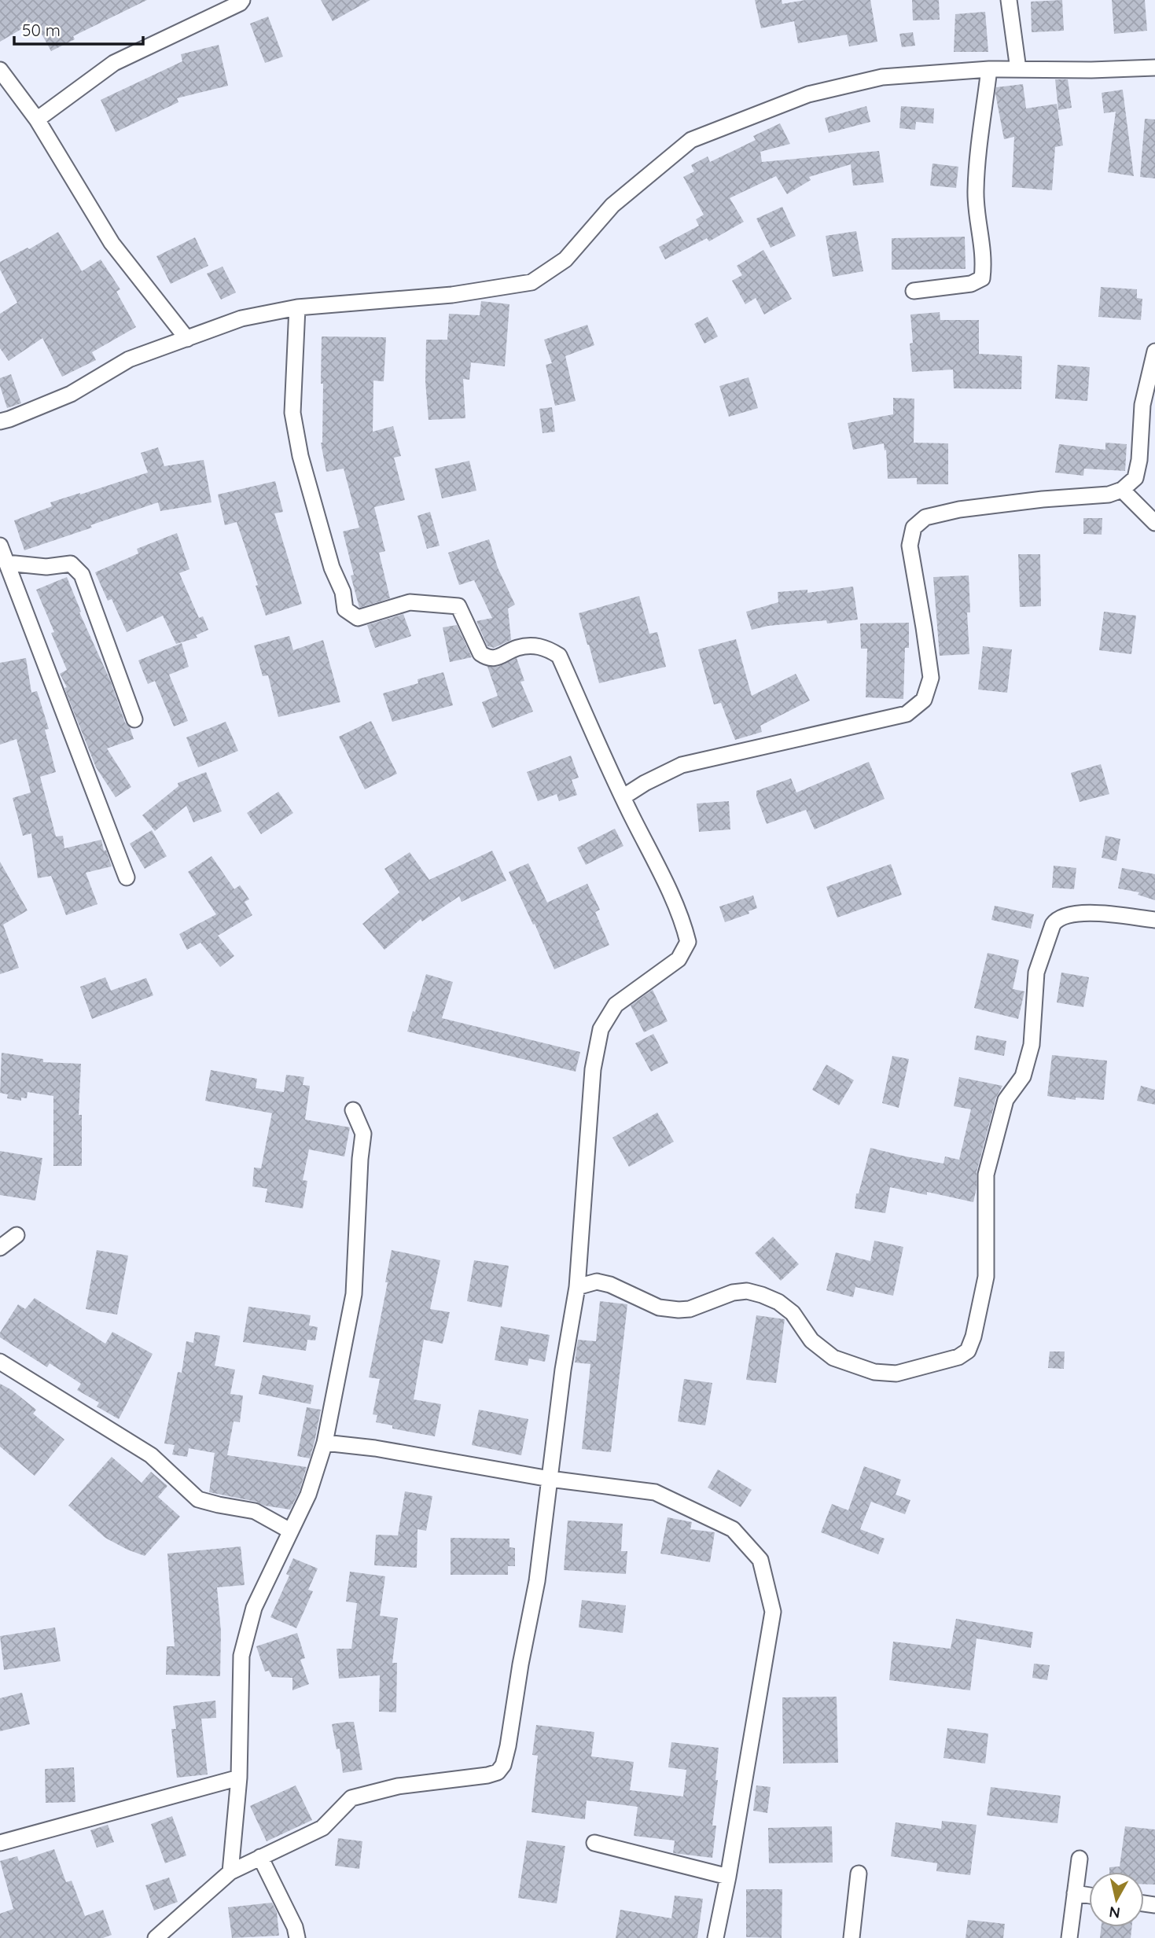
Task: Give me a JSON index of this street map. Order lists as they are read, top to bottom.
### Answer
{
  "scale_bar": "50 m",
  "north": "bottom"
}
